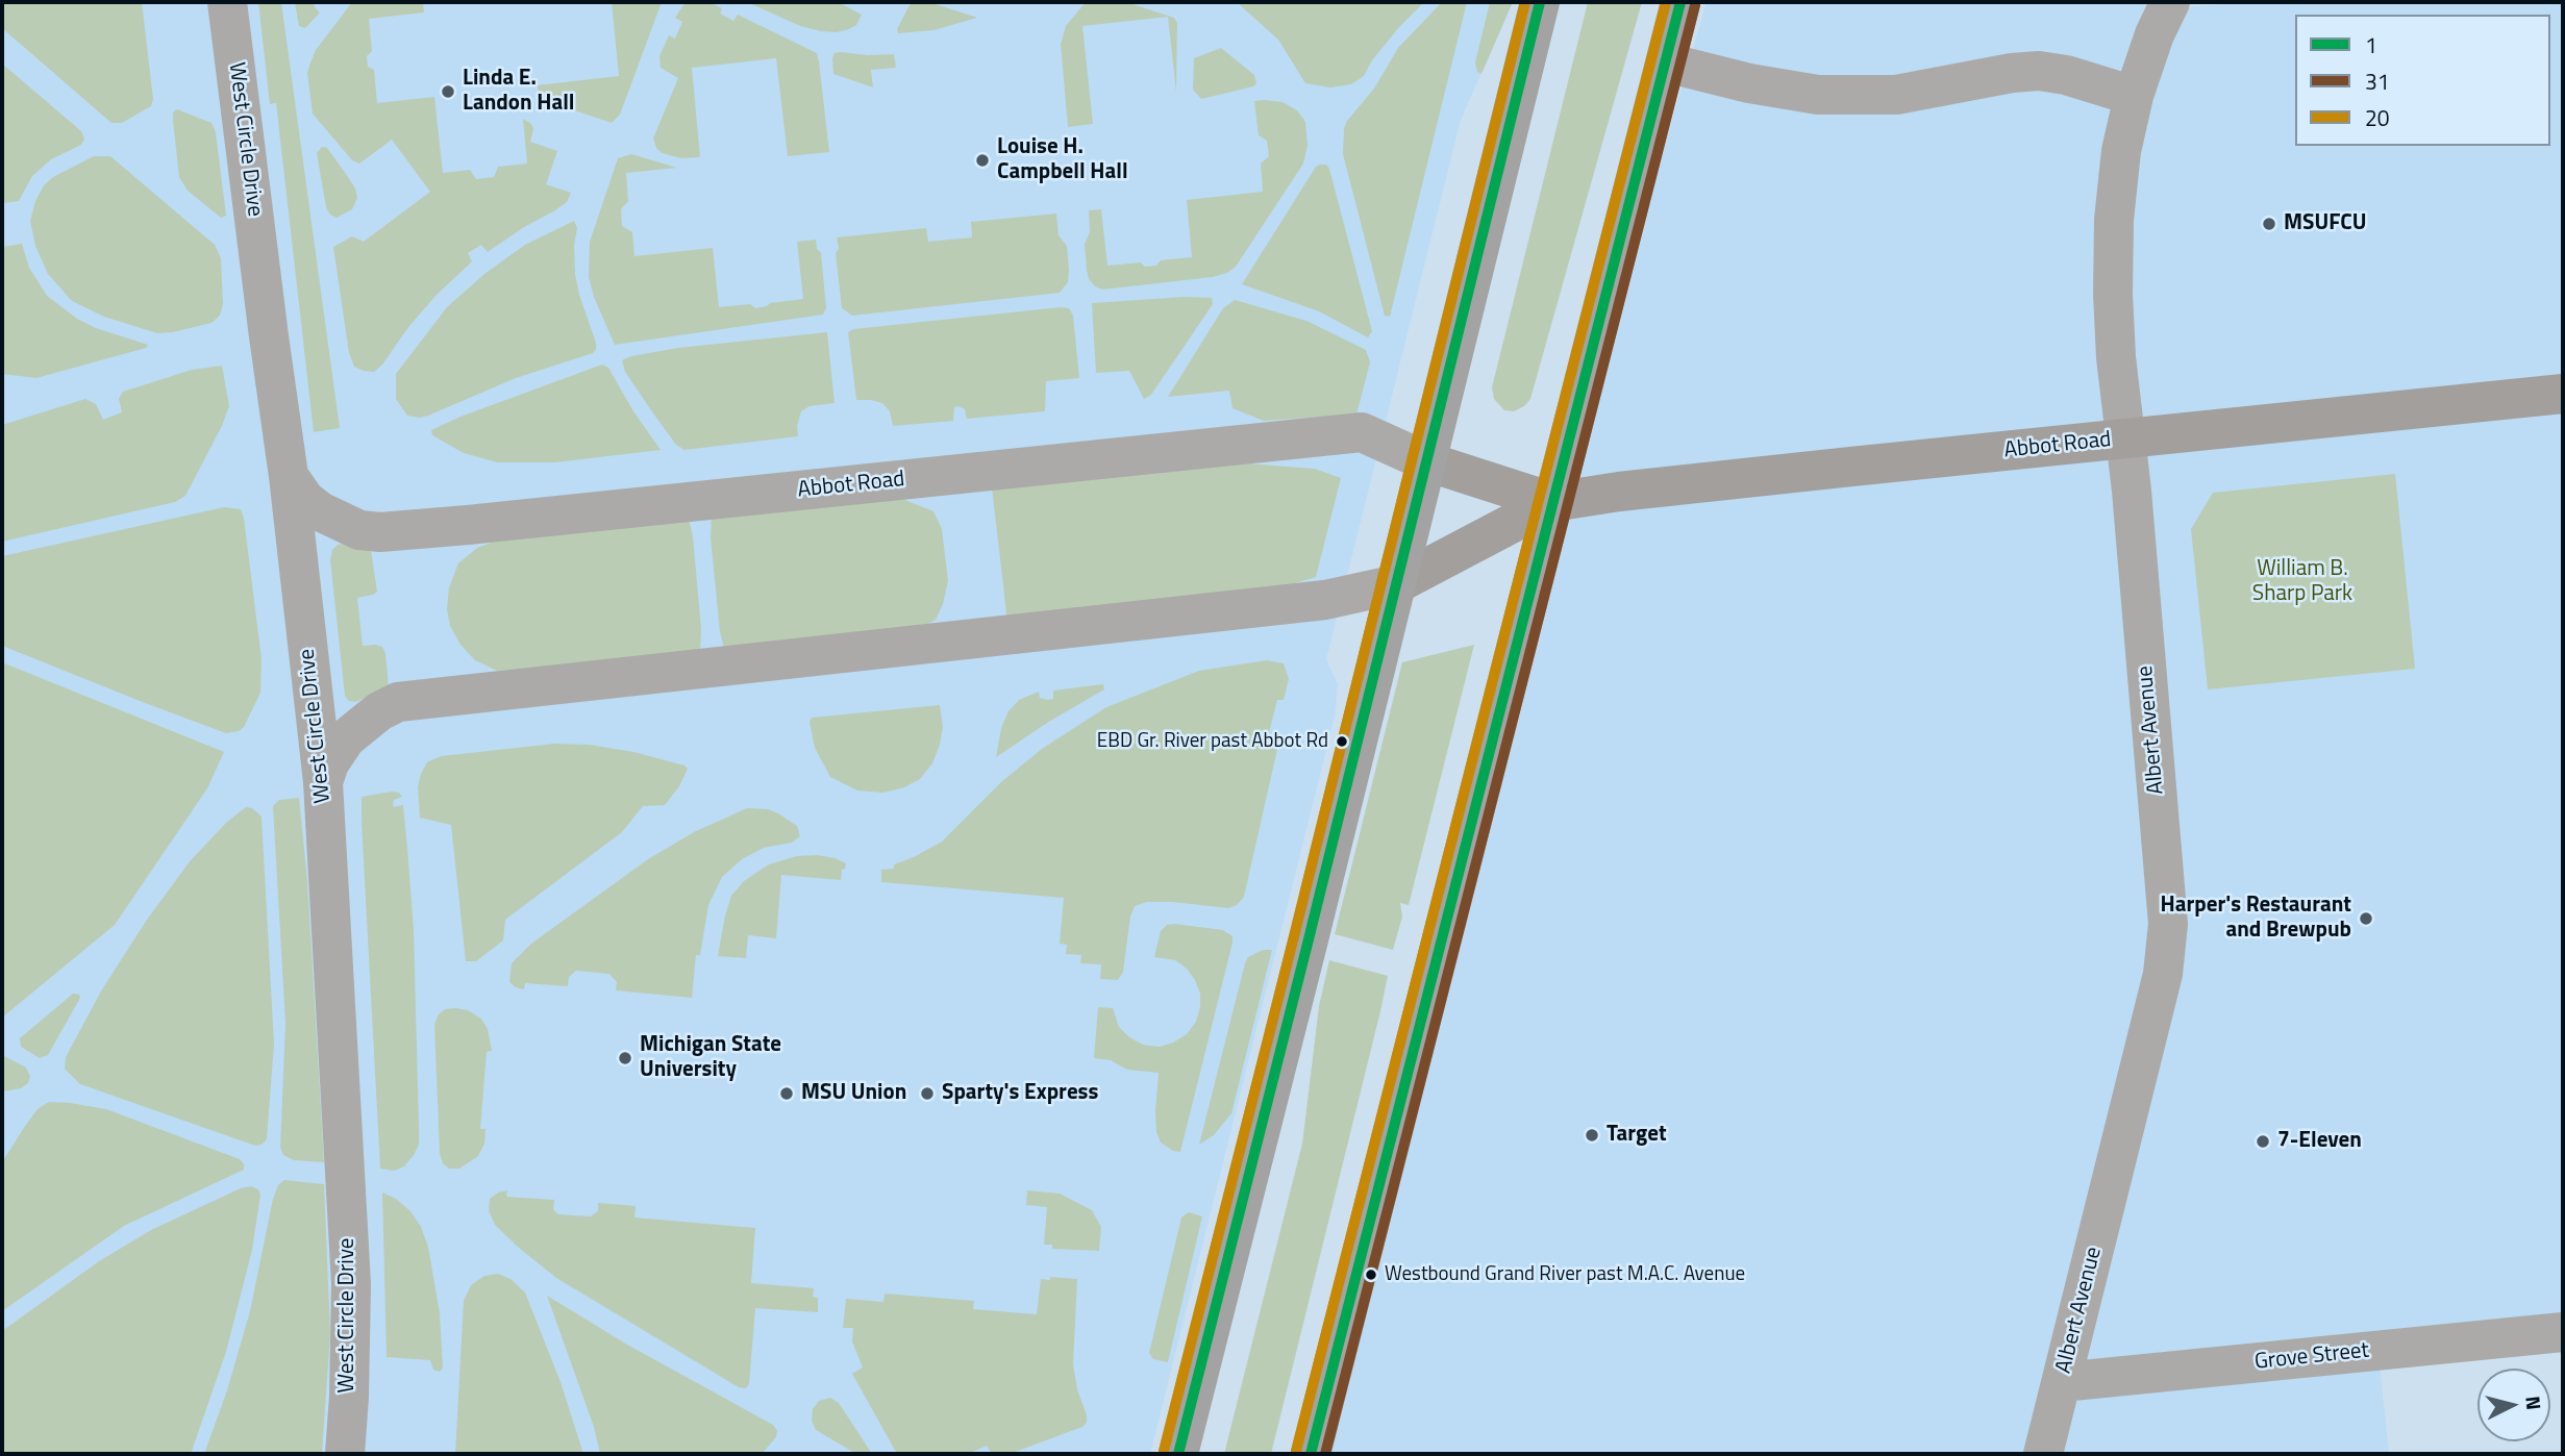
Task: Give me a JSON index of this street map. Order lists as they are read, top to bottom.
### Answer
{
  "streets": {
    "main road": ["Abbot Road"],
    "street": ["West Circle Drive", "Albert Avenue", "Grove Street"]
  },
  "crossings": [
    ["West Circle Drive", "Abbot Road"],
    ["Abbot Road", "Albert Avenue"],
    ["Albert Avenue", "Grove Street"]
  ],
  "parks": ["William B. Sharp Park"],
  "places": [
    "Linda E. Landon Hall",
    "Louise H. Campbell Hall",
    "MSUFCU",
    "EBD Gr. River past Abbot Rd",
    "Harper's Restaurant and Brewpub",
    "Michigan State University",
    "MSU Union",
    "Sparty's Express",
    "Target",
    "7-Eleven",
    "Westbound Grand River past M.A.C. Avenue"
  ],
  "lines": ["transit line 1", "transit line 20", "transit line 31"],
  "legend": ["1", "31", "20"],
  "north": "right"
}
